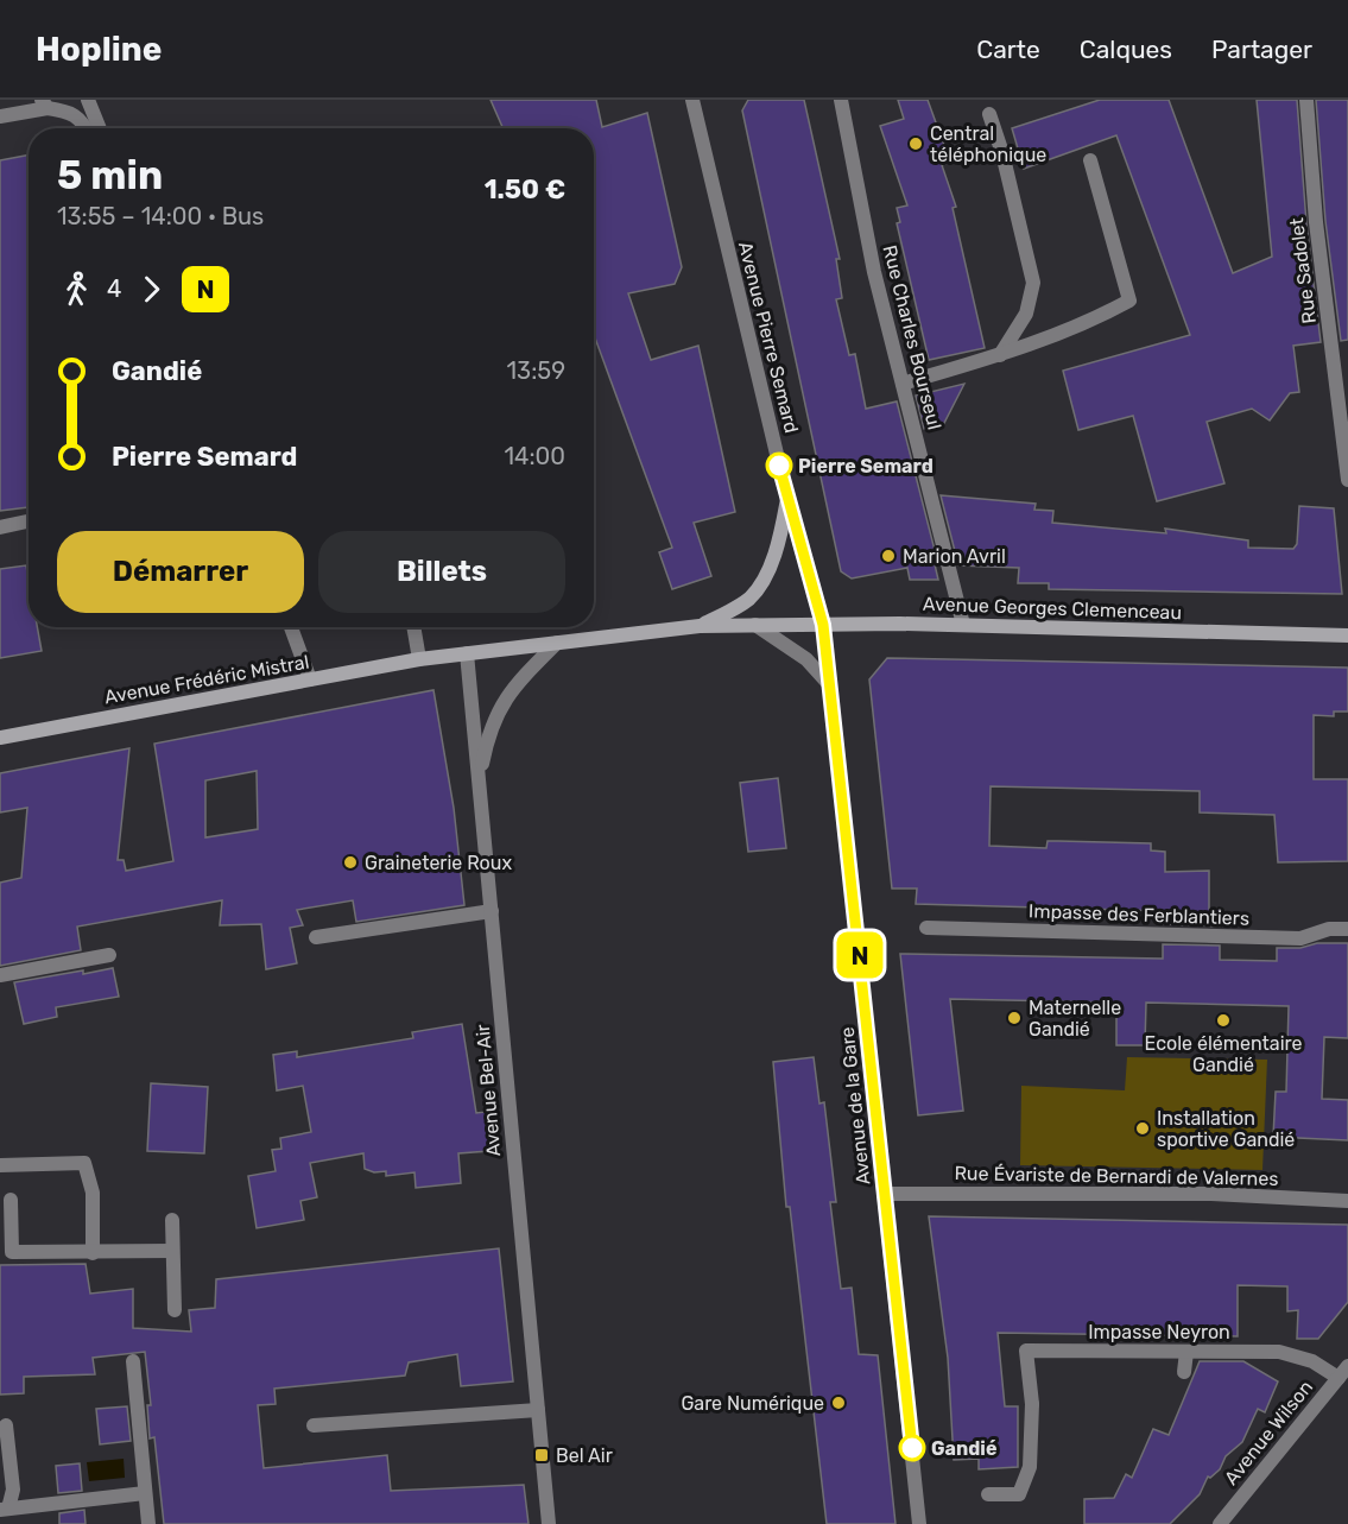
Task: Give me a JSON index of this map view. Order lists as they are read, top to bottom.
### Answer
{
  "streets": {
    "main road": ["Avenue Georges Clemenceau", "Avenue Frédéric Mistral"],
    "street": [
      "Rue Sadolet",
      "Avenue Pierre Semard",
      "Rue Charles Bourseul",
      "Impasse des Ferblantiers",
      "Avenue Bel-Air",
      "Avenue de la Gare",
      "Rue Évariste de Bernardi de Valernes",
      "Impasse Neyron",
      "Avenue Wilson"
    ]
  },
  "crossings": [
    ["Avenue Pierre Semard", "Avenue Georges Clemenceau"],
    ["Avenue Pierre Semard", "Avenue de la Gare"],
    ["Rue Charles Bourseul", "Avenue Georges Clemenceau"],
    ["Avenue Georges Clemenceau", "Avenue de la Gare"],
    ["Avenue Frédéric Mistral", "Avenue Bel-Air"],
    ["Avenue de la Gare", "Rue Évariste de Bernardi de Valernes"],
    ["Impasse Neyron", "Avenue Wilson"]
  ],
  "places": {
    "other": [
      "Central téléphonique",
      "Pierre Semard",
      "Marion Avril",
      "Graineterie Roux",
      "Maternelle Gandié",
      "Ecole élémentaire Gandié",
      "Installation sportive Gandié",
      "Gare Numérique",
      "Gandié"
    ],
    "transit": ["Bel Air"]
  },
  "lines": ["bus line N"],
  "page": {
    "header": "Hopline",
    "nav": ["Carte", "Calques", "Partager"],
    "on_map": "N",
    "heading": ["5 min", "13:55 – 14:00 · Bus", "1.50 €"],
    "legs": ["4", "N"],
    "list": [
      {
        "name": "Gandié",
        "value": "13:59"
      },
      {
        "name": "Pierre Semard",
        "value": "14:00"
      }
    ],
    "buttons": ["Démarrer", "Billets"]
  }
}
